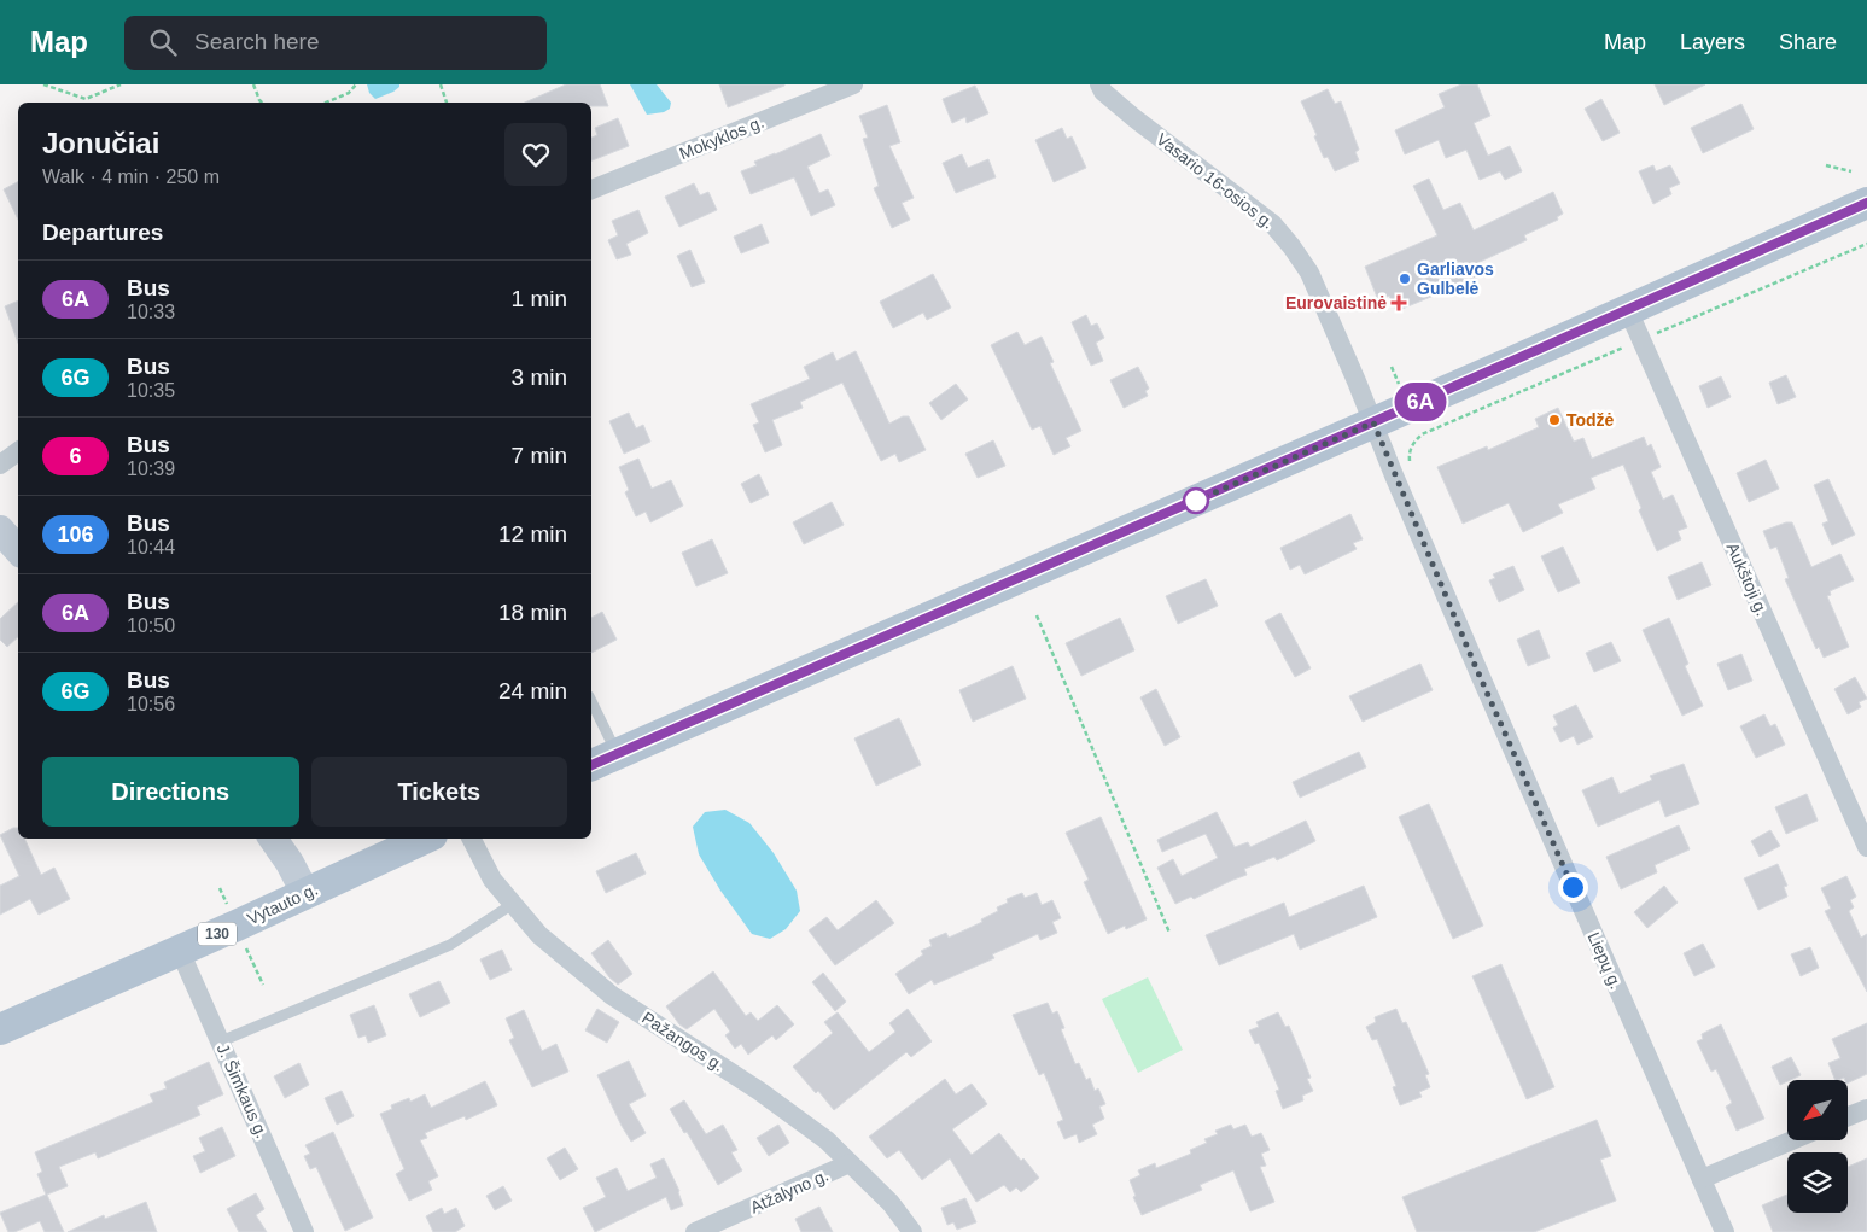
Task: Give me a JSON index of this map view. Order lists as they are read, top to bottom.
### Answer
{
  "streets": {
    "main road": ["Vytauto g.", "130"],
    "street": [
      "Mokyklos g.",
      "Vasario 16-osios g.",
      "Aukštoji g.",
      "Liepų g.",
      "Pažangos g.",
      "J. Šimkaus g.",
      "Atžalyno g."
    ]
  },
  "crossings": [
    ["Vasario 16-osios g.", "Liepų g."],
    ["Vytauto g.", "J. Šimkaus g."],
    ["Pažangos g.", "Atžalyno g."]
  ],
  "places": {
    "other": ["Garliavos Gulbelė", "Todžė"],
    "health": ["Eurovaistinė"]
  },
  "lines": ["bus line 6A"],
  "north": "bottom left",
  "page": {
    "header": "Map",
    "search": "Search here",
    "nav": ["Map", "Layers", "Share"],
    "on_map": "6A",
    "heading": [
      ["Jonučiai", "Walk · 4 min · 250 m"],
      "Departures"
    ],
    "list": [
      {
        "mark": "6A",
        "name": "Bus",
        "note": "10:33",
        "value": "1 min"
      },
      {
        "mark": "6G",
        "name": "Bus",
        "note": "10:35",
        "value": "3 min"
      },
      {
        "mark": "6",
        "name": "Bus",
        "note": "10:39",
        "value": "7 min"
      },
      {
        "mark": "106",
        "name": "Bus",
        "note": "10:44",
        "value": "12 min"
      },
      {
        "mark": "6A",
        "name": "Bus",
        "note": "10:50",
        "value": "18 min"
      },
      {
        "mark": "6G",
        "name": "Bus",
        "note": "10:56",
        "value": "24 min"
      }
    ],
    "buttons": ["Directions", "Tickets"]
  }
}
